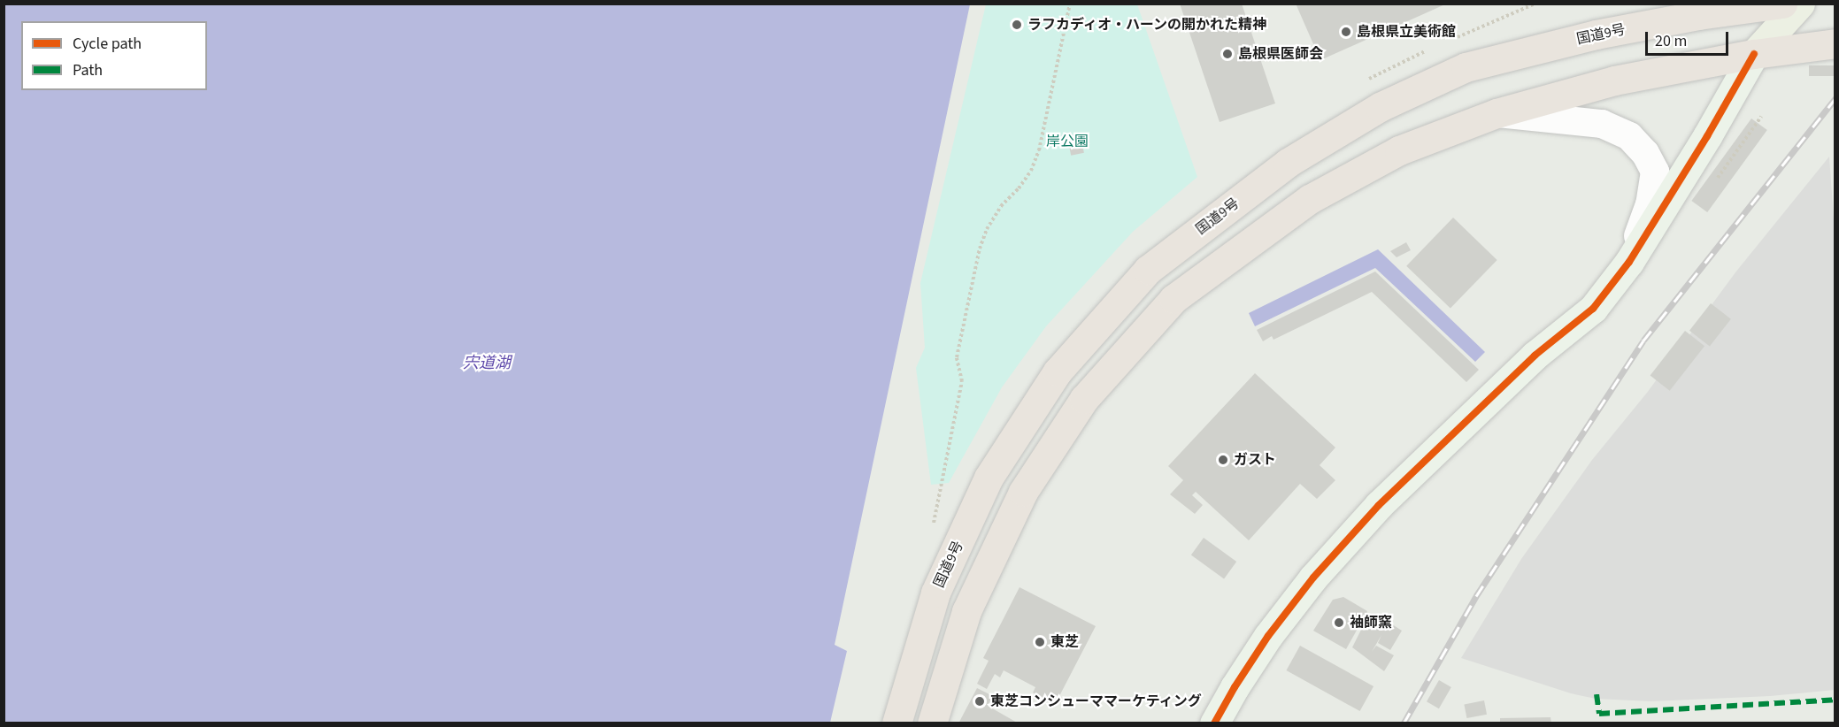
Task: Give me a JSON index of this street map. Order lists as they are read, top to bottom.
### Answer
{
  "streets": {
    "highway": ["国道9号"]
  },
  "water": ["宍道湖"],
  "parks": ["岸公園"],
  "places": [
    "ラフカディオ・ハーンの開かれた精神",
    "島根県立美術館",
    "島根県医師会",
    "ガスト",
    "袖師窯",
    "東芝",
    "東芝コンシューママーケティング"
  ],
  "legend": ["Cycle path", "Path"],
  "scale_bar": "20 m"
}
